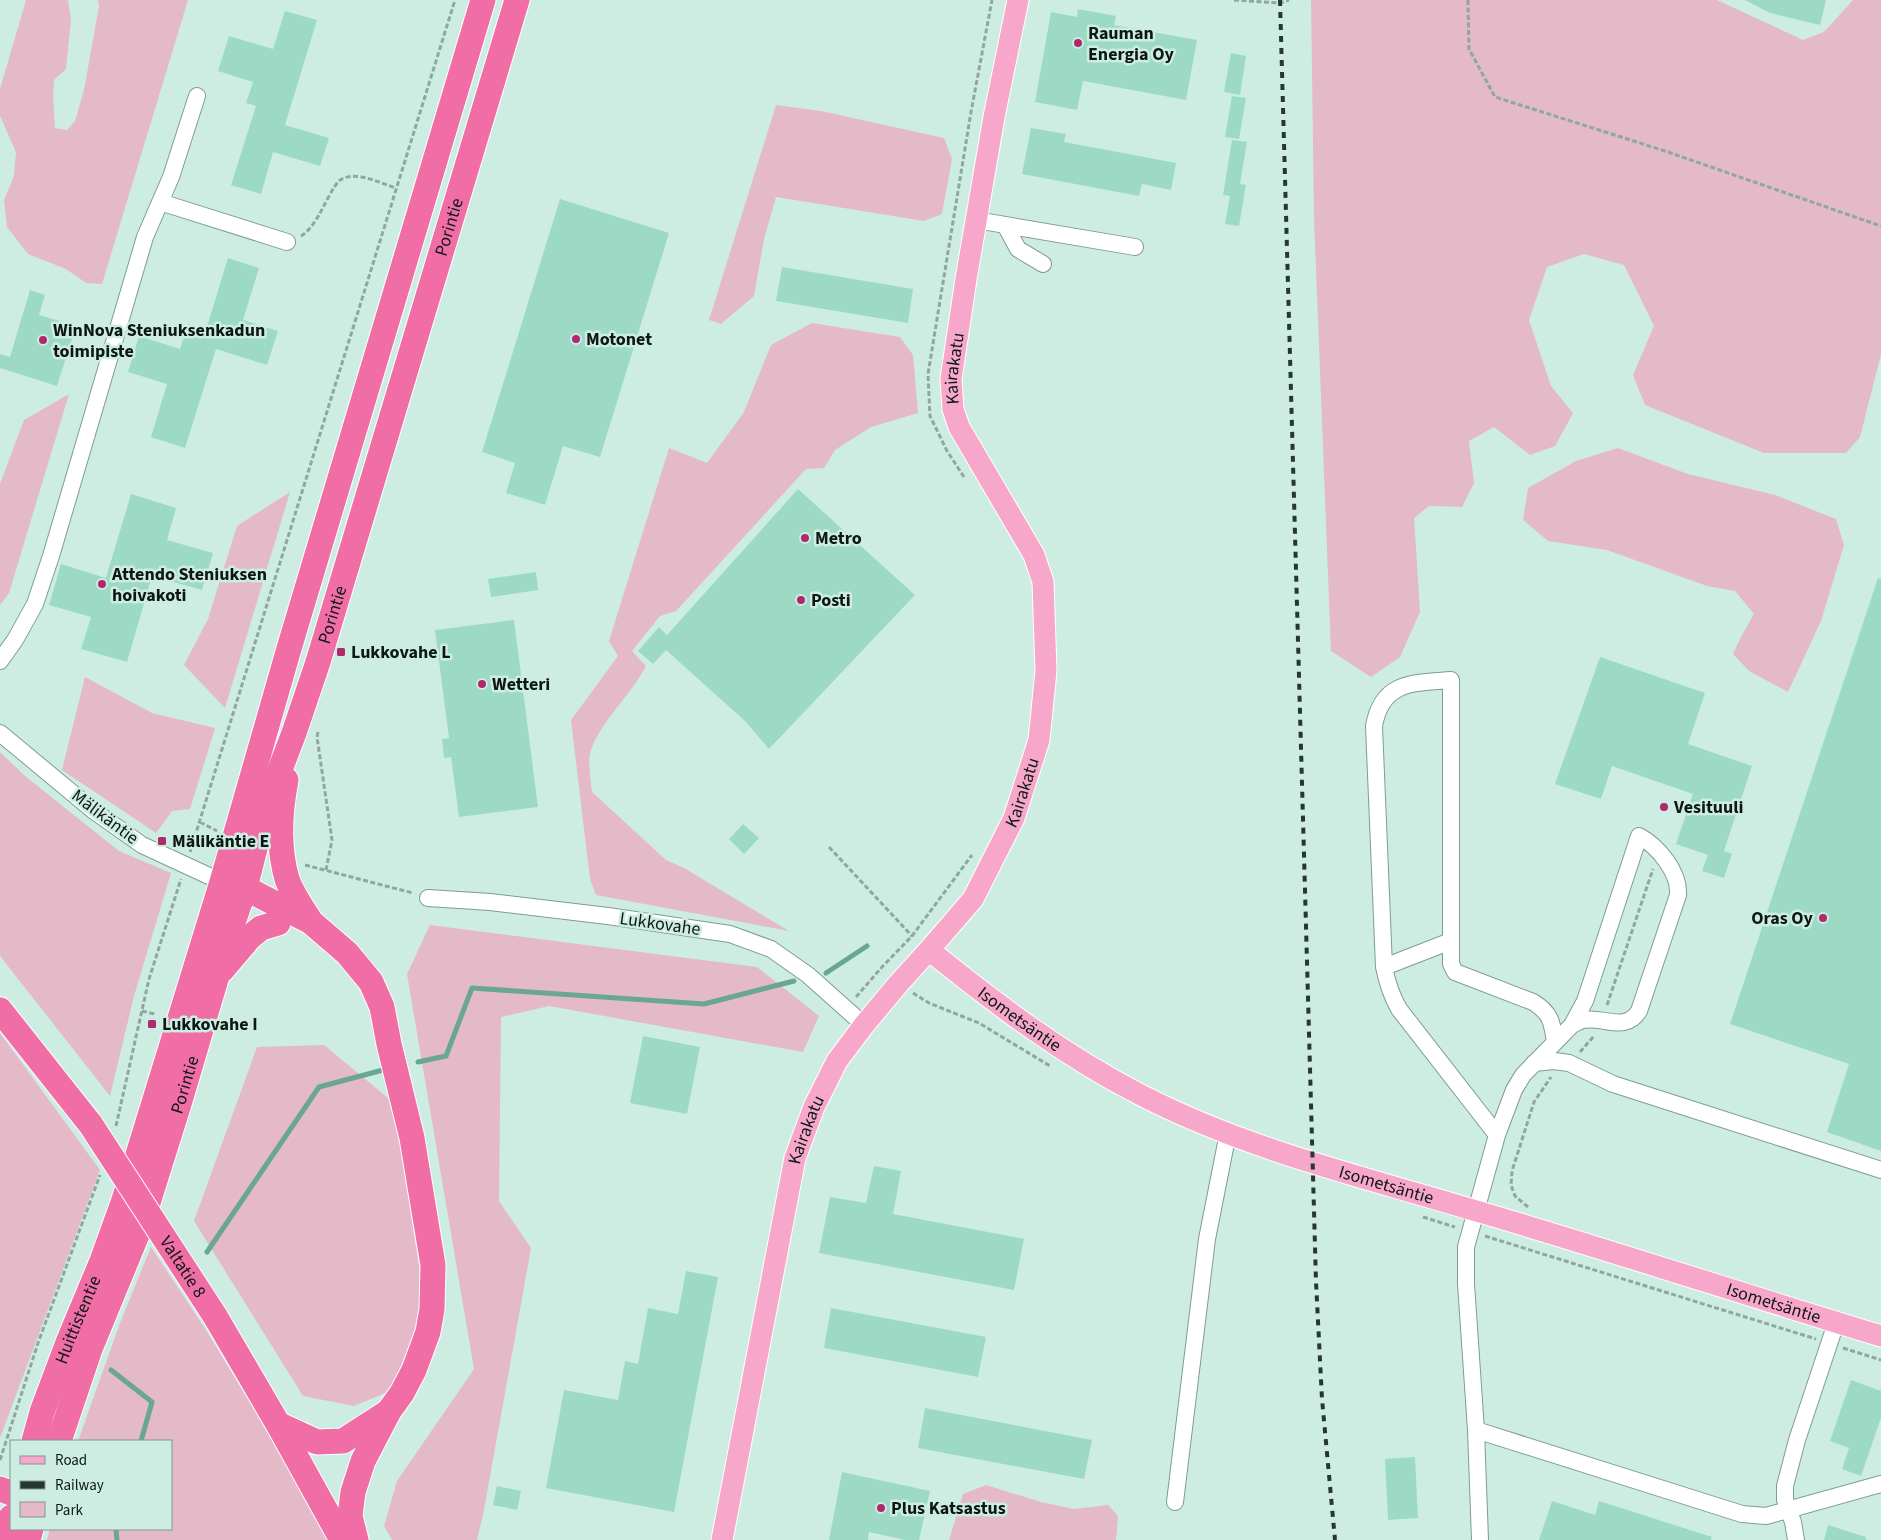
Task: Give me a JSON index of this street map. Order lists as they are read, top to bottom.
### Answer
{
  "streets": {
    "highway": ["Porintie", "Valtatie 8", "Huittistentie"],
    "main road": ["Kairakatu", "Isometsäntie"],
    "street": ["Mälikäntie", "Lukkovahe"]
  },
  "crossings": [
    ["Porintie", "Mälikäntie"],
    ["Porintie", "Huittistentie"],
    ["Kairakatu", "Lukkovahe"],
    ["Kairakatu", "Isometsäntie"]
  ],
  "places": {
    "other": [
      "Rauman Energia Oy",
      "Motonet",
      "WinNova Steniuksenkadun toimipiste",
      "Metro",
      "Attendo Steniuksen hoivakoti",
      "Posti",
      "Wetteri",
      "Vesituuli",
      "Oras Oy",
      "Plus Katsastus"
    ],
    "transit": ["Lukkovahe L", "Mälikäntie E", "Lukkovahe I"]
  },
  "legend": ["Road", "Railway", "Park"]
}
